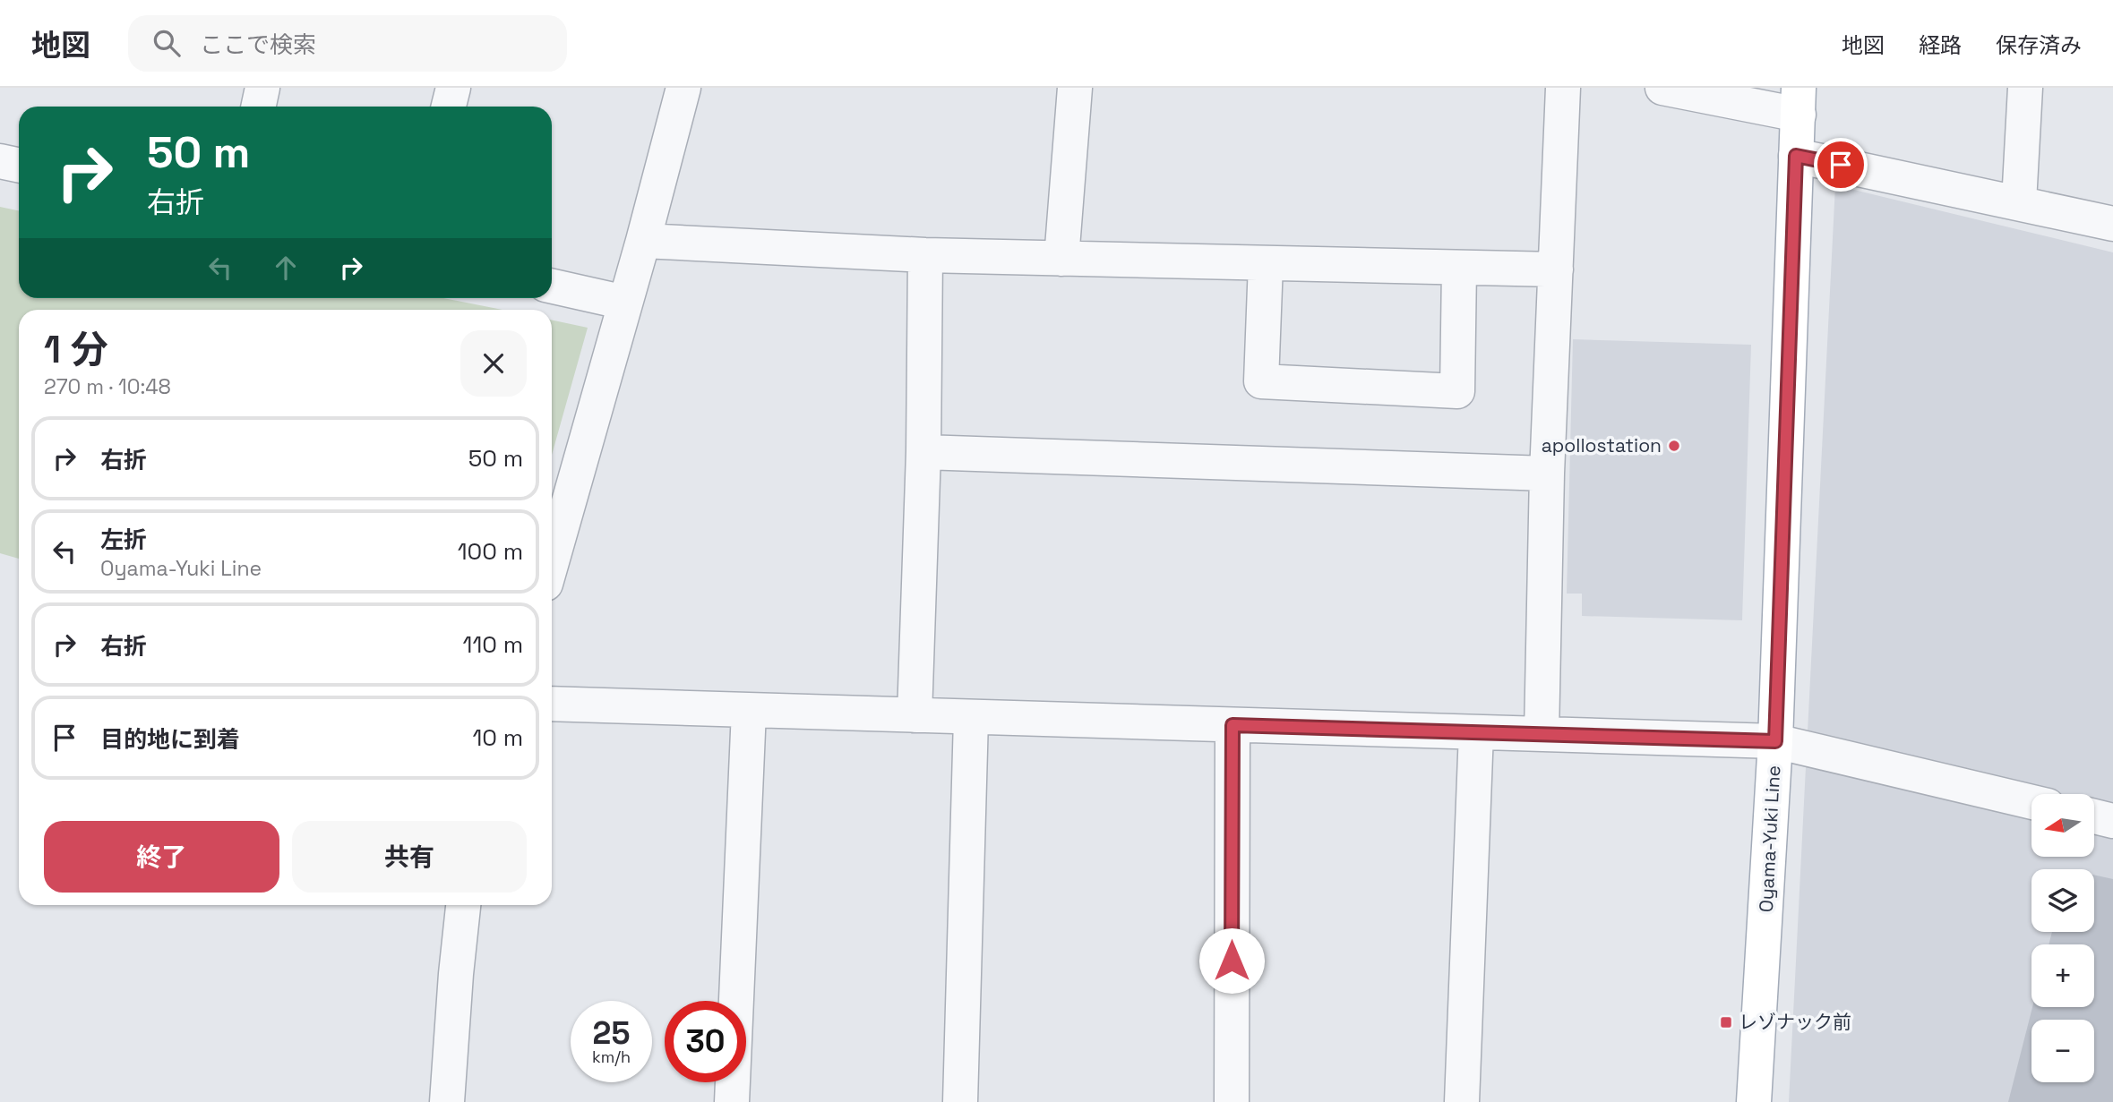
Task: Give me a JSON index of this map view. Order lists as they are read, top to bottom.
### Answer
{
  "streets": {
    "main road": ["Oyama-Yuki Line"]
  },
  "places": {
    "other": ["apollostation"],
    "transit": ["レゾナック前"]
  },
  "north": "left",
  "page": {
    "header": "地図",
    "search": "ここで検索",
    "nav": ["地図", "経路", "保存済み"],
    "turn": ["50 m", "右折"],
    "heading": ["1 分", "270 m · 10:48"],
    "list": [
      {
        "name": "右折",
        "value": "50 m"
      },
      {
        "name": "左折",
        "note": "Oyama-Yuki Line",
        "value": "100 m"
      },
      {
        "name": "右折",
        "value": "110 m"
      },
      {
        "name": "目的地に到着",
        "value": "10 m"
      }
    ],
    "map_buttons": ["+", "−"],
    "buttons": ["終了", "共有"],
    "speed": "25 km/h",
    "limit": "30"
  }
}
